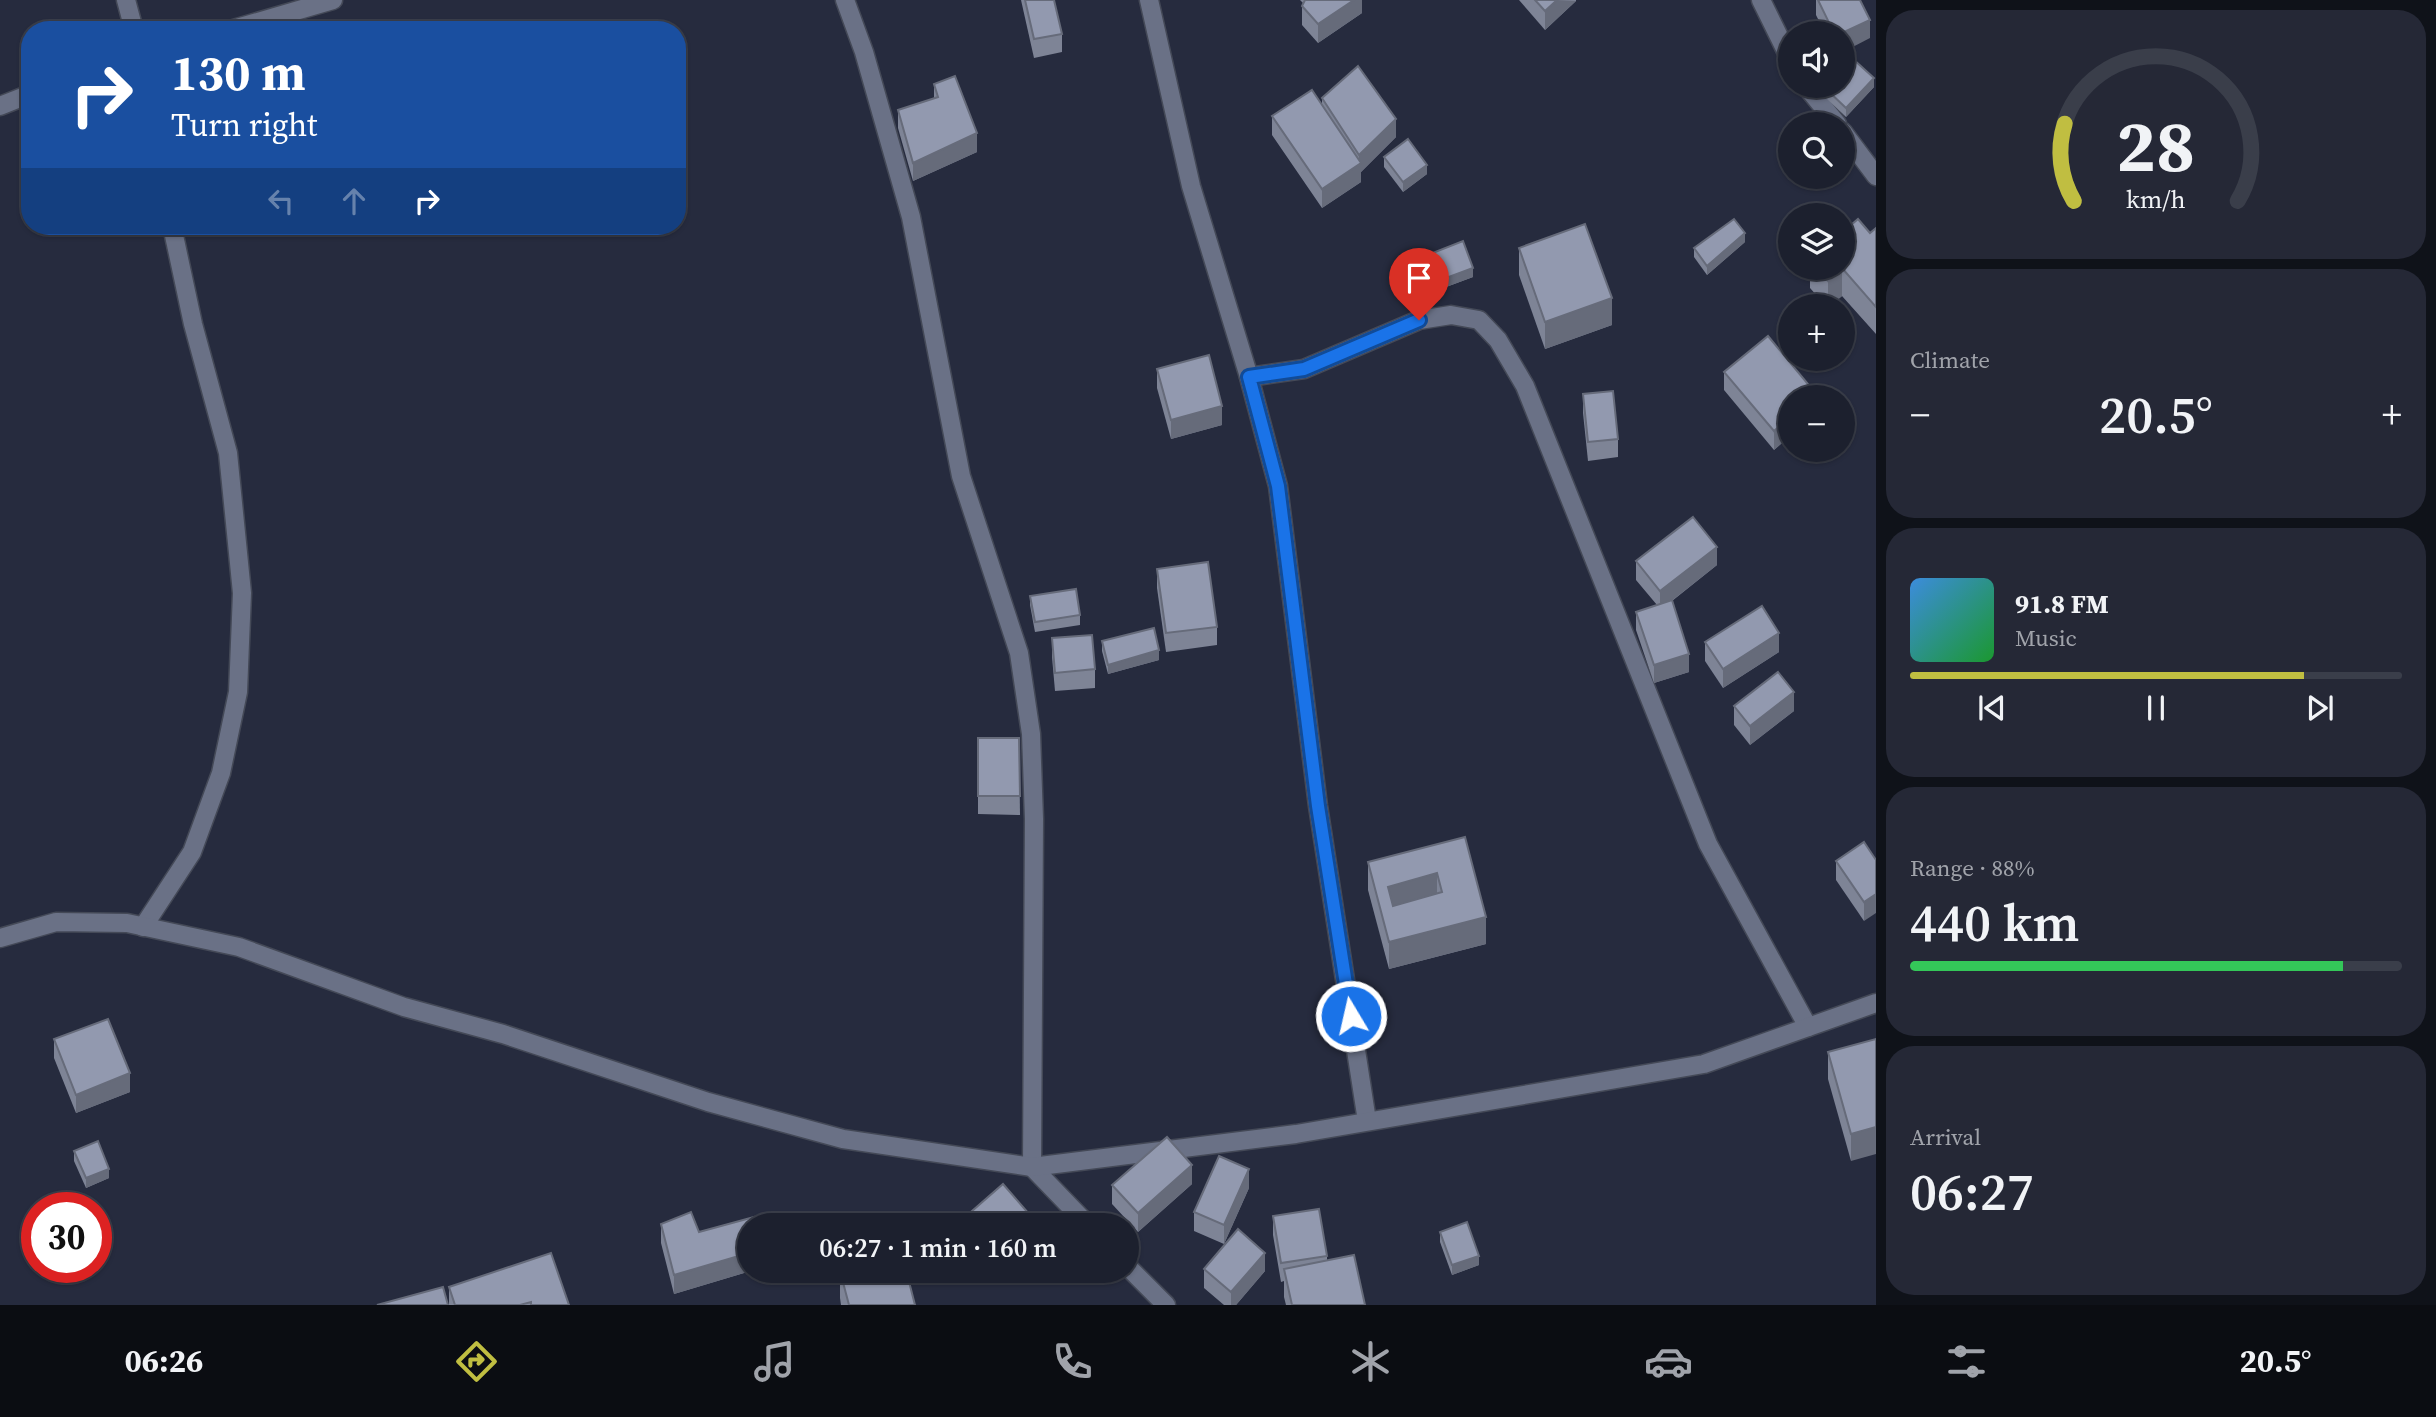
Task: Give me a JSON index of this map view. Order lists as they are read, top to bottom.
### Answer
{
  "page": {
    "map_buttons": ["+", "−"],
    "turn": ["130 m", "Turn right"],
    "tile": [
      "Climate",
      ["Range · 88%", "440 km"],
      ["Arrival", "06:27"]
    ],
    "heat": ["−", "20.5°", "+"],
    "song": ["91.8 FM", "Music"],
    "limit": "30",
    "trip": "06:27 · 1 min · 160 m",
    "tabs": ["06:26", "20.5°"],
    "gauge": ["28", "km/h"]
  }
}
